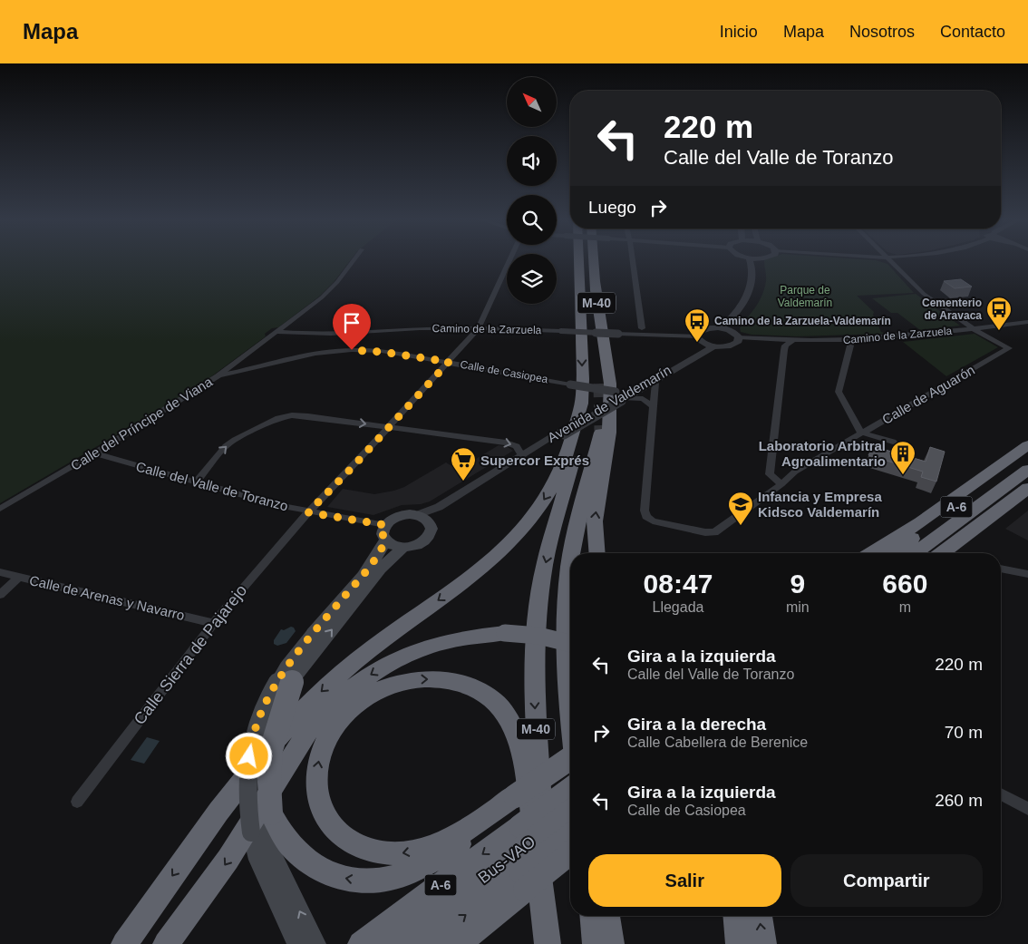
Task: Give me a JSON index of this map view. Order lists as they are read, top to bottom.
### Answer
{
  "streets": {
    "highway": ["M-40", "A-6", "Bus-VAO"],
    "street": [
      "Camino de la Zarzuela",
      "Calle de Casiopea",
      "Calle de Aguarón",
      "Avenida de Valdemarín",
      "Calle del Príncipe de Viana",
      "Calle del Valle de Toranzo",
      "Calle de Arenas y Navarro",
      "Calle Sierra de Pajarejo"
    ]
  },
  "crossings": [
    ["M-40", "Calle de Casiopea"],
    ["Camino de la Zarzuela", "Calle de Aguarón"],
    ["Camino de la Zarzuela", "Calle del Príncipe de Viana"],
    ["Camino de la Zarzuela", "Calle Sierra de Pajarejo"],
    ["Calle de Casiopea", "Calle de Aguarón"],
    ["Calle de Casiopea", "Avenida de Valdemarín"],
    ["Calle de Casiopea", "Calle del Príncipe de Viana"],
    ["Calle de Casiopea", "Calle Sierra de Pajarejo"],
    ["Calle de Aguarón", "Avenida de Valdemarín"],
    ["Avenida de Valdemarín", "Calle del Valle de Toranzo"],
    ["Calle del Príncipe de Viana", "Calle del Valle de Toranzo"],
    ["Calle del Valle de Toranzo", "Calle Sierra de Pajarejo"],
    ["A-6", "Bus-VAO"],
    ["Calle de Arenas y Navarro", "Calle Sierra de Pajarejo"]
  ],
  "parks": ["Parque de Valdemarín"],
  "places": {
    "bus stop": ["Cementerio de Aravaca", "Camino de la Zarzuela-Valdemarín"],
    "building": ["Laboratorio Arbitral Agroalimentario"],
    "supermarket": ["Supercor Exprés"],
    "school or university": ["Infancia y Empresa Kidsco Valdemarín"]
  },
  "north": "top left",
  "page": {
    "header": "Mapa",
    "nav": [
      "Inicio",
      "Mapa",
      "Nosotros",
      "Contacto"
    ],
    "turn": ["220 m", "Calle del Valle de Toranzo"],
    "then": "Luego",
    "eta": [
      "08:47",
      "Llegada",
      "9",
      "min",
      "660",
      "m"
    ],
    "list": [
      {
        "name": "Gira a la izquierda",
        "note": "Calle del Valle de Toranzo",
        "value": "220 m"
      },
      {
        "name": "Gira a la derecha",
        "note": "Calle Cabellera de Berenice",
        "value": "70 m"
      },
      {
        "name": "Gira a la izquierda",
        "note": "Calle de Casiopea",
        "value": "260 m"
      }
    ],
    "buttons": ["Salir", "Compartir"]
  }
}
